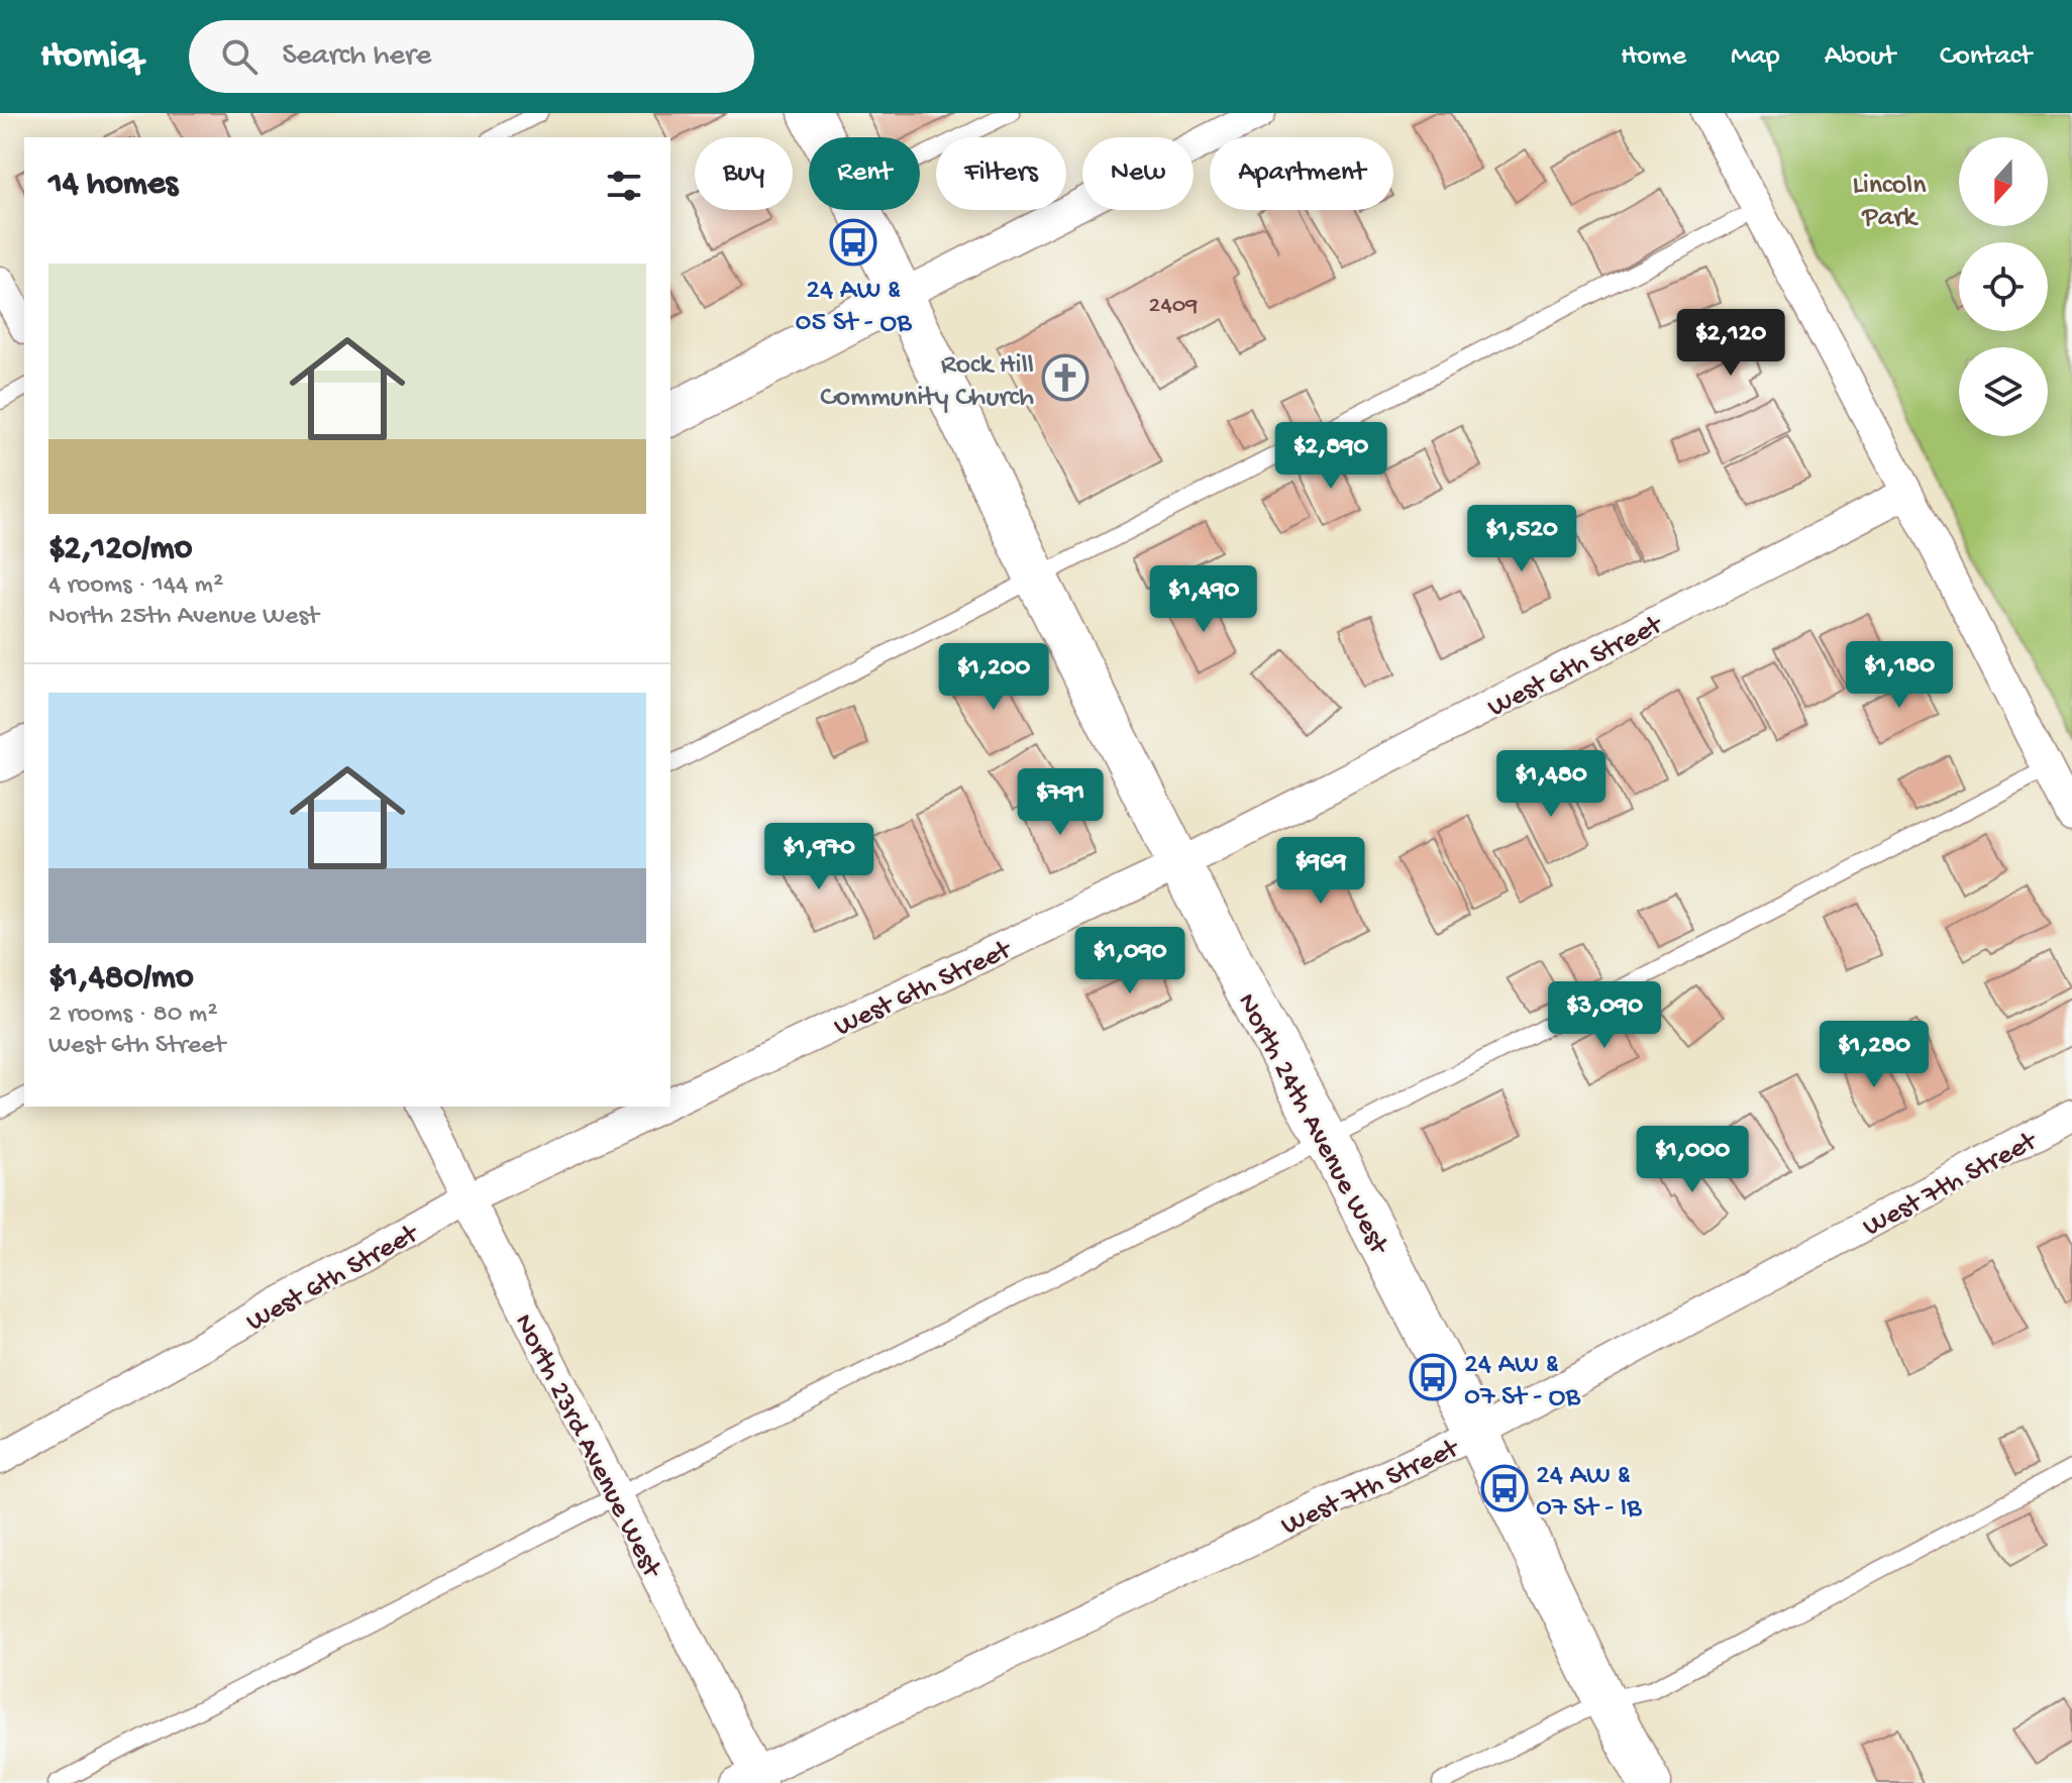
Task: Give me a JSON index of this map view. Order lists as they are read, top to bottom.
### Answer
{
  "streets": {
    "street": [
      "West 6th Street",
      "North 24th Avenue West",
      "West 7th Street",
      "North 23rd Avenue West"
    ]
  },
  "crossings": [
    ["West 6th Street", "North 24th Avenue West"],
    ["West 6th Street", "North 23rd Avenue West"],
    ["North 24th Avenue West", "West 7th Street"],
    ["West 7th Street", "North 23rd Avenue West"]
  ],
  "parks": ["Lincoln Park"],
  "places": {
    "bus stop": ["24 AW & 05 St - OB", "24 AW & 07 St - OB", "24 AW & 07 St - IB"],
    "church": ["Rock Hill Community Church"]
  },
  "house_numbers": ["2409"],
  "north": "bottom",
  "page": {
    "header": "Homiq",
    "search": "Search here",
    "nav": [
      "Home",
      "Map",
      "About",
      "Contact"
    ],
    "chip": [
      "Buy",
      "Rent",
      "Filters",
      "New",
      "Apartment"
    ],
    "heading": "14 homes",
    "list": [
      {
        "name": "$2,120/mo",
        "note": "4 rooms · 144 m² · North 25th Avenue West"
      },
      {
        "name": "$1,480/mo",
        "note": "2 rooms · 80 m² · West 6th Street"
      }
    ],
    "price": [
      "$2,120",
      "$2,890",
      "$1,520",
      "$1,490",
      "$1,180",
      "$1,200",
      "$1,480",
      "$791",
      "$1,970",
      "$969",
      "$1,090",
      "$3,090",
      "$1,280",
      "$1,000"
    ]
  }
}
